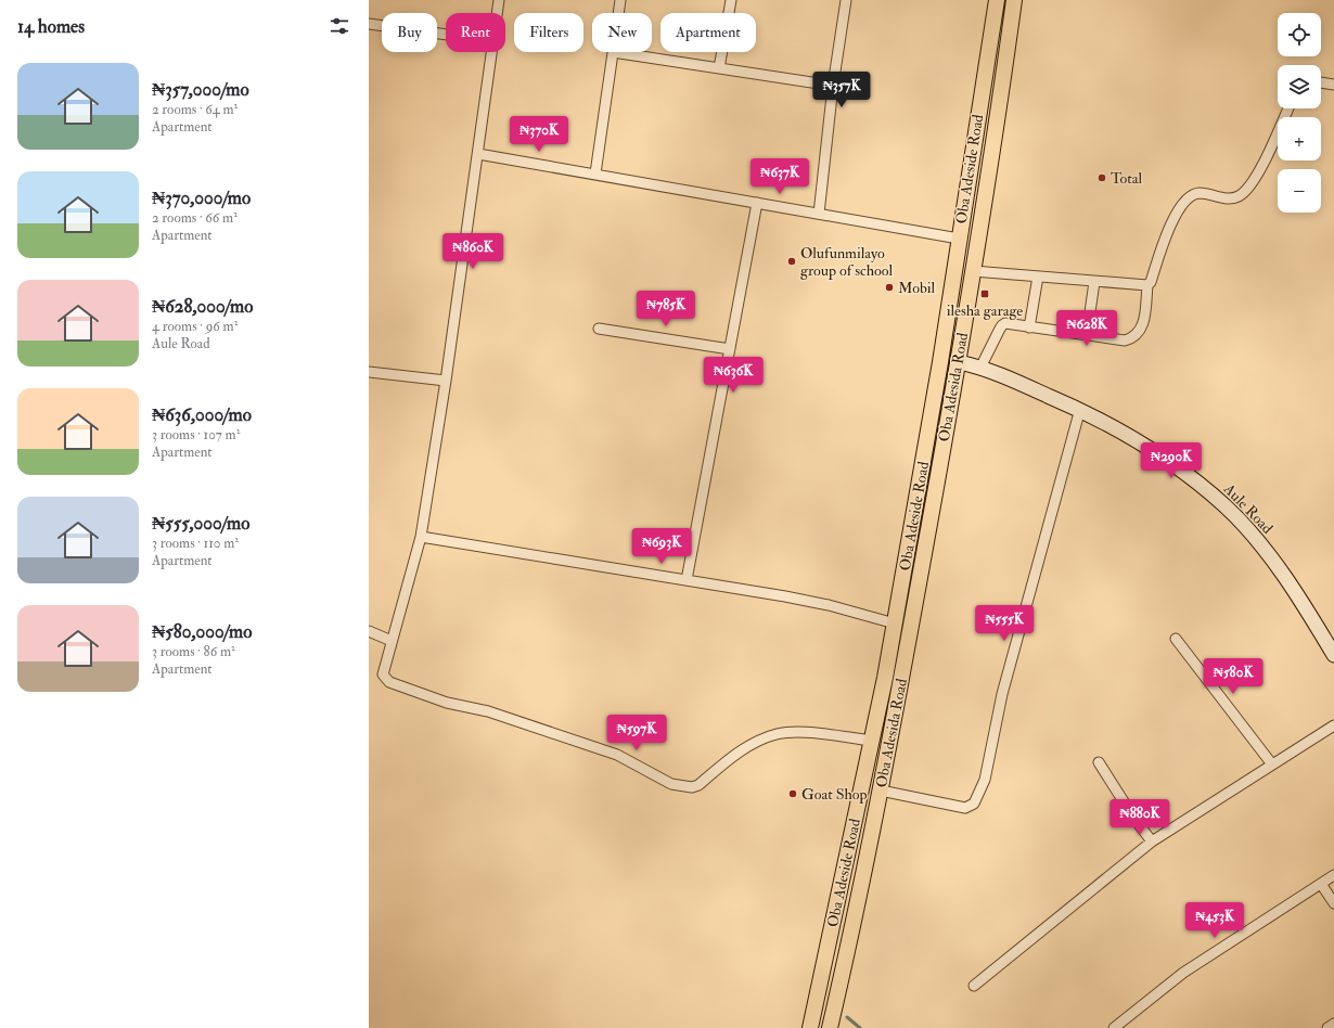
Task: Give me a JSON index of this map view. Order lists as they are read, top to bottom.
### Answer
{
  "streets": {
    "main road": ["Oba Adeside Road", "Oba Adesida Road"],
    "street": ["Aule Road"]
  },
  "crossings": [
    ["Oba Adesida Road", "Aule Road"]
  ],
  "places": {
    "other": [
      "Total",
      "Olufunmilayo group of school",
      "Mobil",
      "Goat Shop"
    ],
    "transit": ["ilesha garage"]
  },
  "page": {
    "heading": "14 homes",
    "map_buttons": ["+", "−"],
    "chip": [
      "Buy",
      "Rent",
      "Filters",
      "New",
      "Apartment"
    ],
    "list": [
      {
        "name": "₦357,000/mo",
        "note": "2 rooms · 64 m² · Apartment"
      },
      {
        "name": "₦370,000/mo",
        "note": "2 rooms · 66 m² · Apartment"
      },
      {
        "name": "₦628,000/mo",
        "note": "4 rooms · 96 m² · Aule Road"
      },
      {
        "name": "₦636,000/mo",
        "note": "3 rooms · 107 m² · Apartment"
      },
      {
        "name": "₦555,000/mo",
        "note": "3 rooms · 110 m² · Apartment"
      },
      {
        "name": "₦580,000/mo",
        "note": "3 rooms · 86 m² · Apartment"
      }
    ],
    "price": [
      "₦357K",
      "₦370K",
      "₦637K",
      "₦860K",
      "₦785K",
      "₦628K",
      "₦636K",
      "₦290K",
      "₦693K",
      "₦555K",
      "₦580K",
      "₦597K",
      "₦880K",
      "₦453K"
    ]
  }
}
